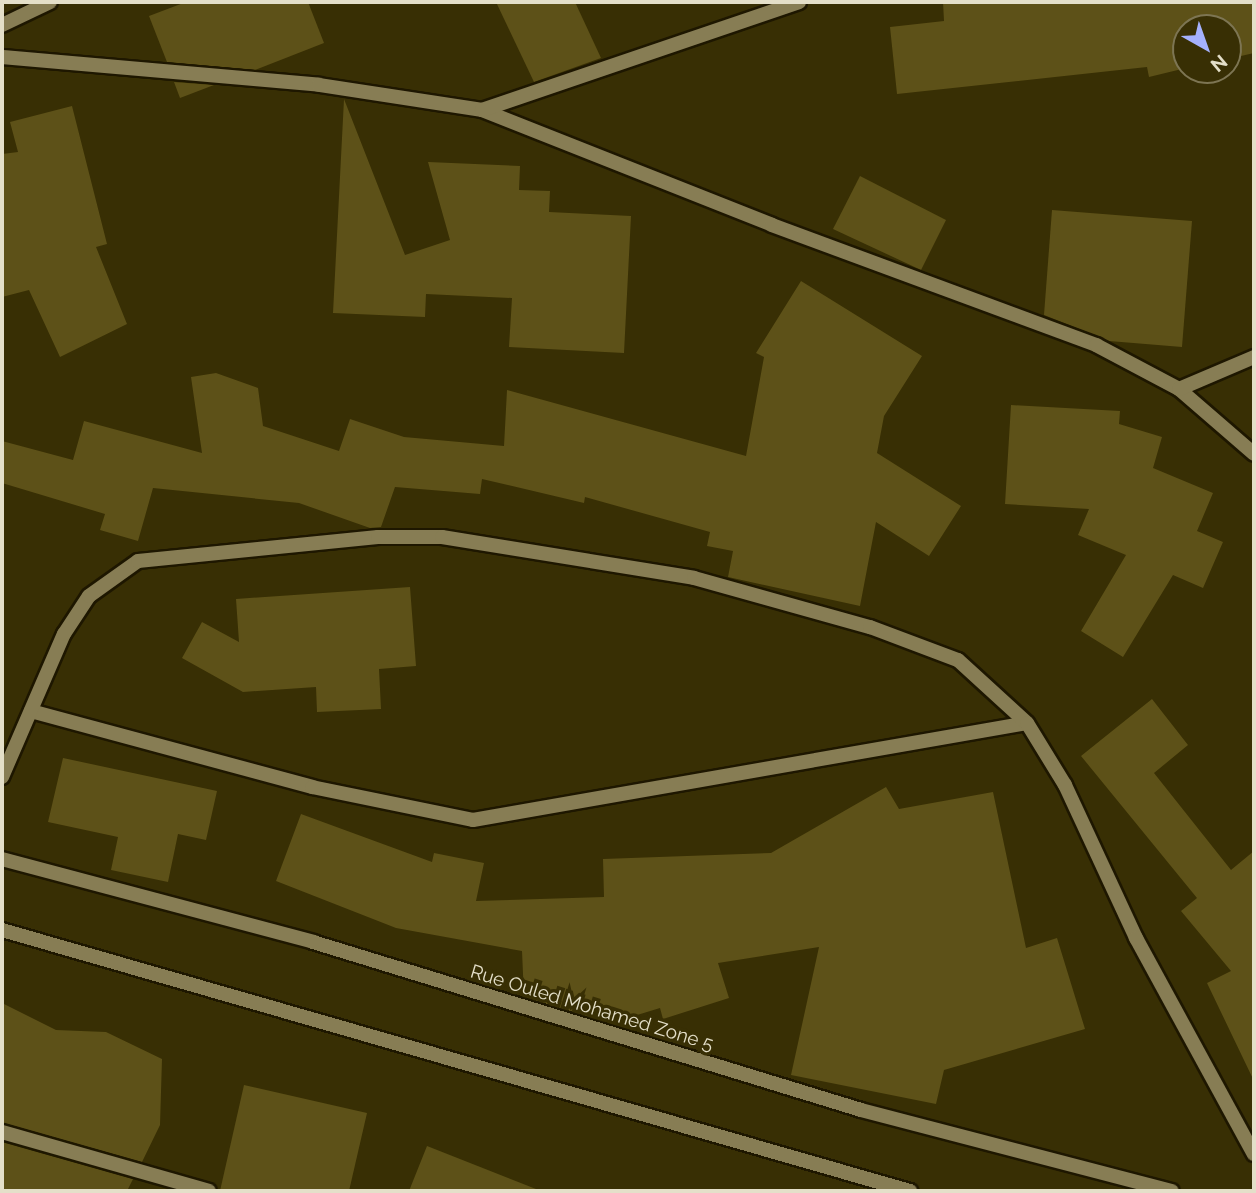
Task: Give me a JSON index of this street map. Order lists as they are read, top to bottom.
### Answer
{
  "streets": {
    "street": ["Rue Ouled Mohamed Zone 5"]
  },
  "north": "bottom right"
}
